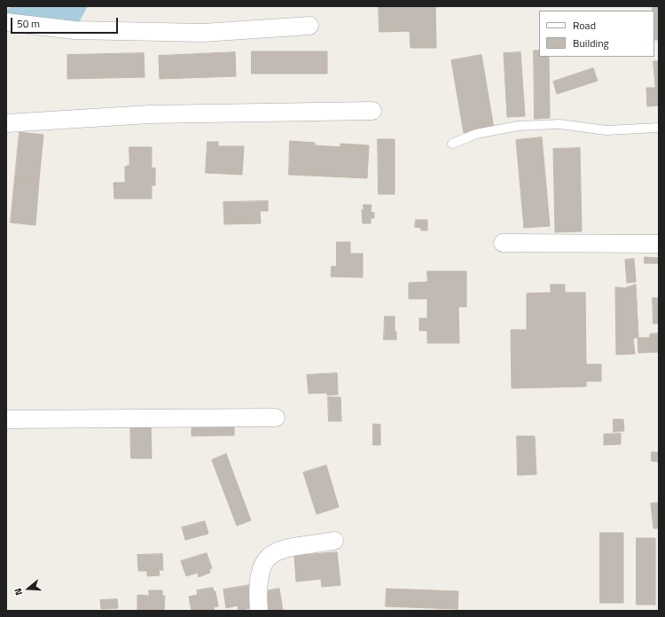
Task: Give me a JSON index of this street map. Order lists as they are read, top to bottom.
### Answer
{
  "legend": ["Road", "Building"],
  "scale_bar": "50 m",
  "north": "left"
}
